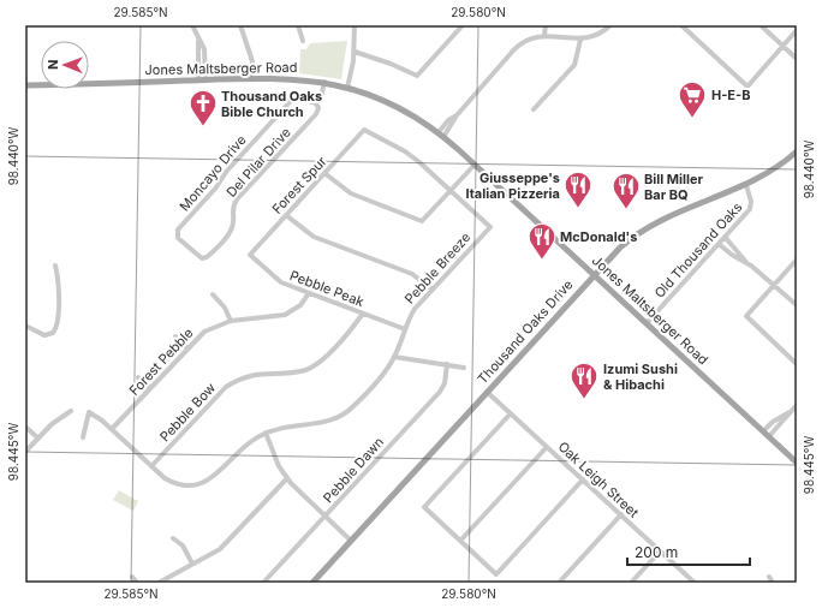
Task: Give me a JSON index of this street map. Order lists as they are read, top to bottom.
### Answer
{
  "streets": {
    "main road": ["Jones Maltsberger Road", "Thousand Oaks Drive"],
    "street": [
      "Del Pilar Drive",
      "Moncayo Drive",
      "Forest Spur",
      "Old Thousand Oaks",
      "Pebble Breeze",
      "Pebble Peak",
      "Forest Pebble",
      "Pebble Bow",
      "Pebble Dawn",
      "Oak Leigh Street"
    ]
  },
  "crossings": [
    ["Jones Maltsberger Road", "Old Thousand Oaks"],
    ["Jones Maltsberger Road", "Thousand Oaks Drive"],
    ["Del Pilar Drive", "Moncayo Drive"],
    ["Forest Spur", "Pebble Breeze"],
    ["Forest Spur", "Pebble Peak"],
    ["Old Thousand Oaks", "Thousand Oaks Drive"],
    ["Pebble Breeze", "Pebble Peak"],
    ["Pebble Breeze", "Pebble Bow"],
    ["Pebble Peak", "Forest Pebble"],
    ["Pebble Peak", "Pebble Bow"],
    ["Thousand Oaks Drive", "Oak Leigh Street"]
  ],
  "places": {
    "supermarket": ["H-E-B"],
    "church": ["Thousand Oaks Bible Church"],
    "restaurant": [
      "Giusseppe's Italian Pizzeria",
      "Bill Miller Bar BQ",
      "McDonald's",
      "Izumi Sushi & Hibachi"
    ]
  },
  "scale_bar": "200 m",
  "north": "left",
  "coordinates": [
    "29.585°N",
    "29.580°N",
    "98.440°W",
    "98.445°W"
  ]
}
